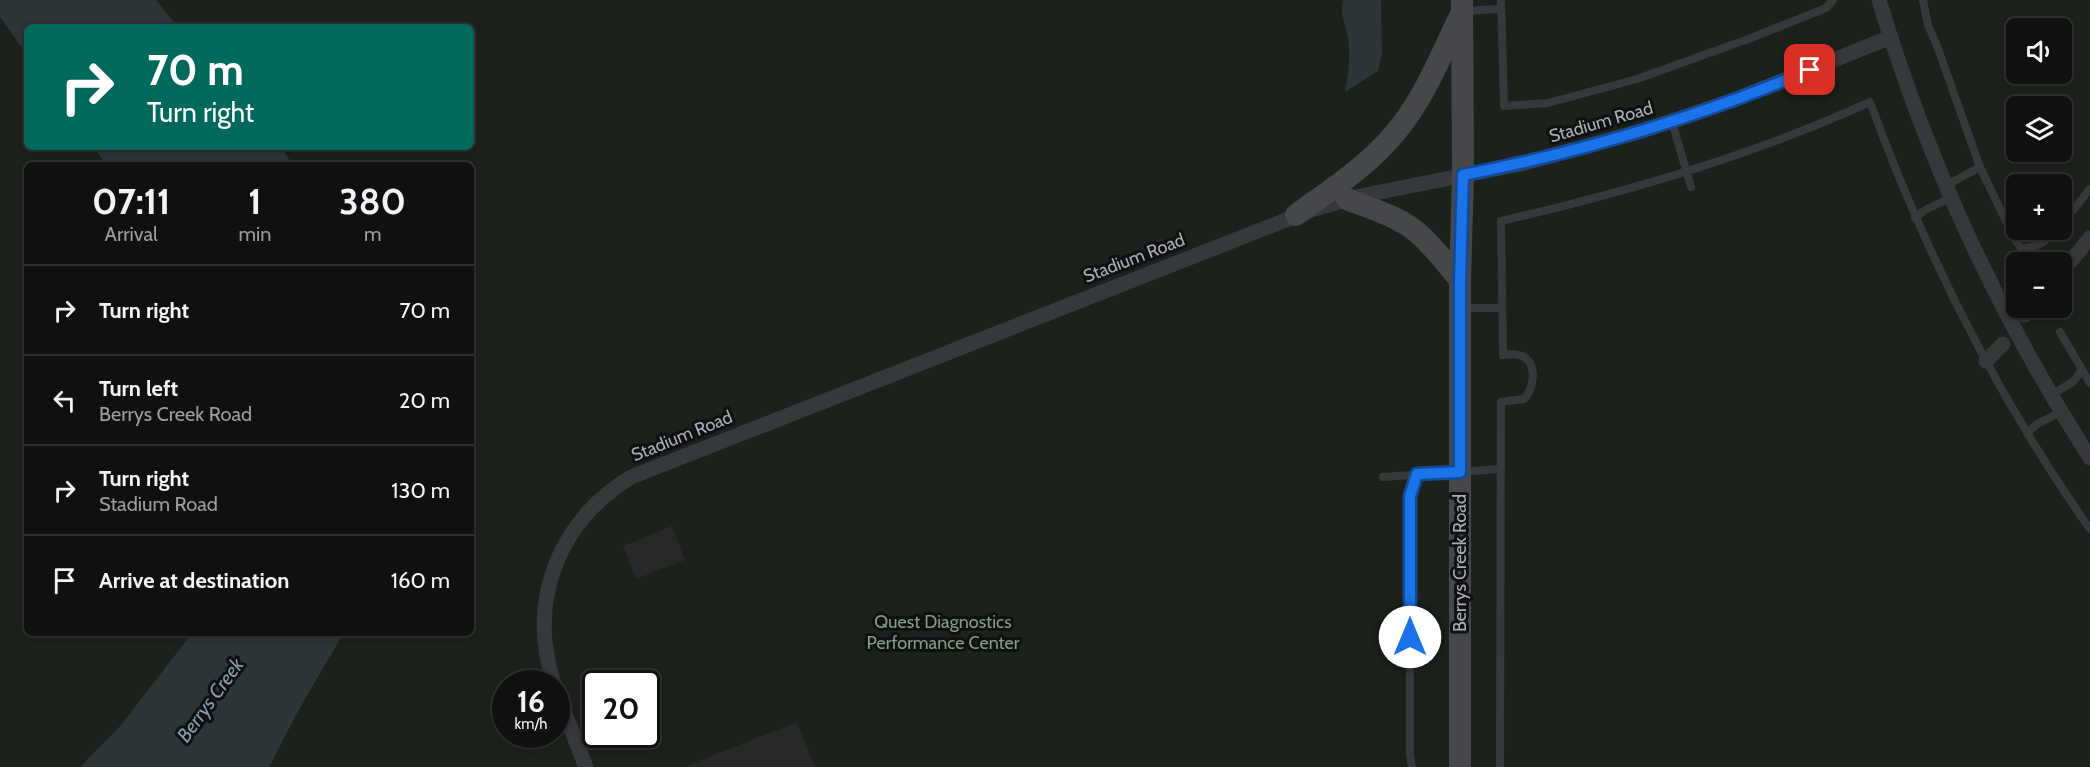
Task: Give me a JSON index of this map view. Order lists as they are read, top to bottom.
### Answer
{
  "streets": {
    "street": ["Stadium Road", "Berrys Creek Road"]
  },
  "crossings": [
    ["Stadium Road", "Berrys Creek Road"]
  ],
  "water": ["Berrys Creek"],
  "parks": ["Quest Diagnostics Performance Center"],
  "page": {
    "map_buttons": ["+", "−"],
    "turn": ["70 m", "Turn right"],
    "eta": [
      "07:11",
      "Arrival",
      "1",
      "min",
      "380",
      "m"
    ],
    "list": [
      {
        "name": "Turn right",
        "value": "70 m"
      },
      {
        "name": "Turn left",
        "note": "Berrys Creek Road",
        "value": "20 m"
      },
      {
        "name": "Turn right",
        "note": "Stadium Road",
        "value": "130 m"
      },
      {
        "name": "Arrive at destination",
        "value": "160 m"
      }
    ],
    "speed": "16 km/h",
    "limit": "20"
  }
}
